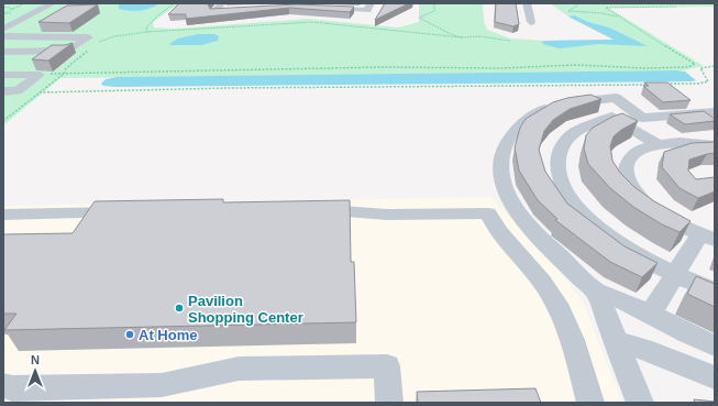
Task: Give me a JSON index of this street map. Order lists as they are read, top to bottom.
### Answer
{
  "places": ["Pavilion Shopping Center", "At Home"],
  "north": "top"
}
